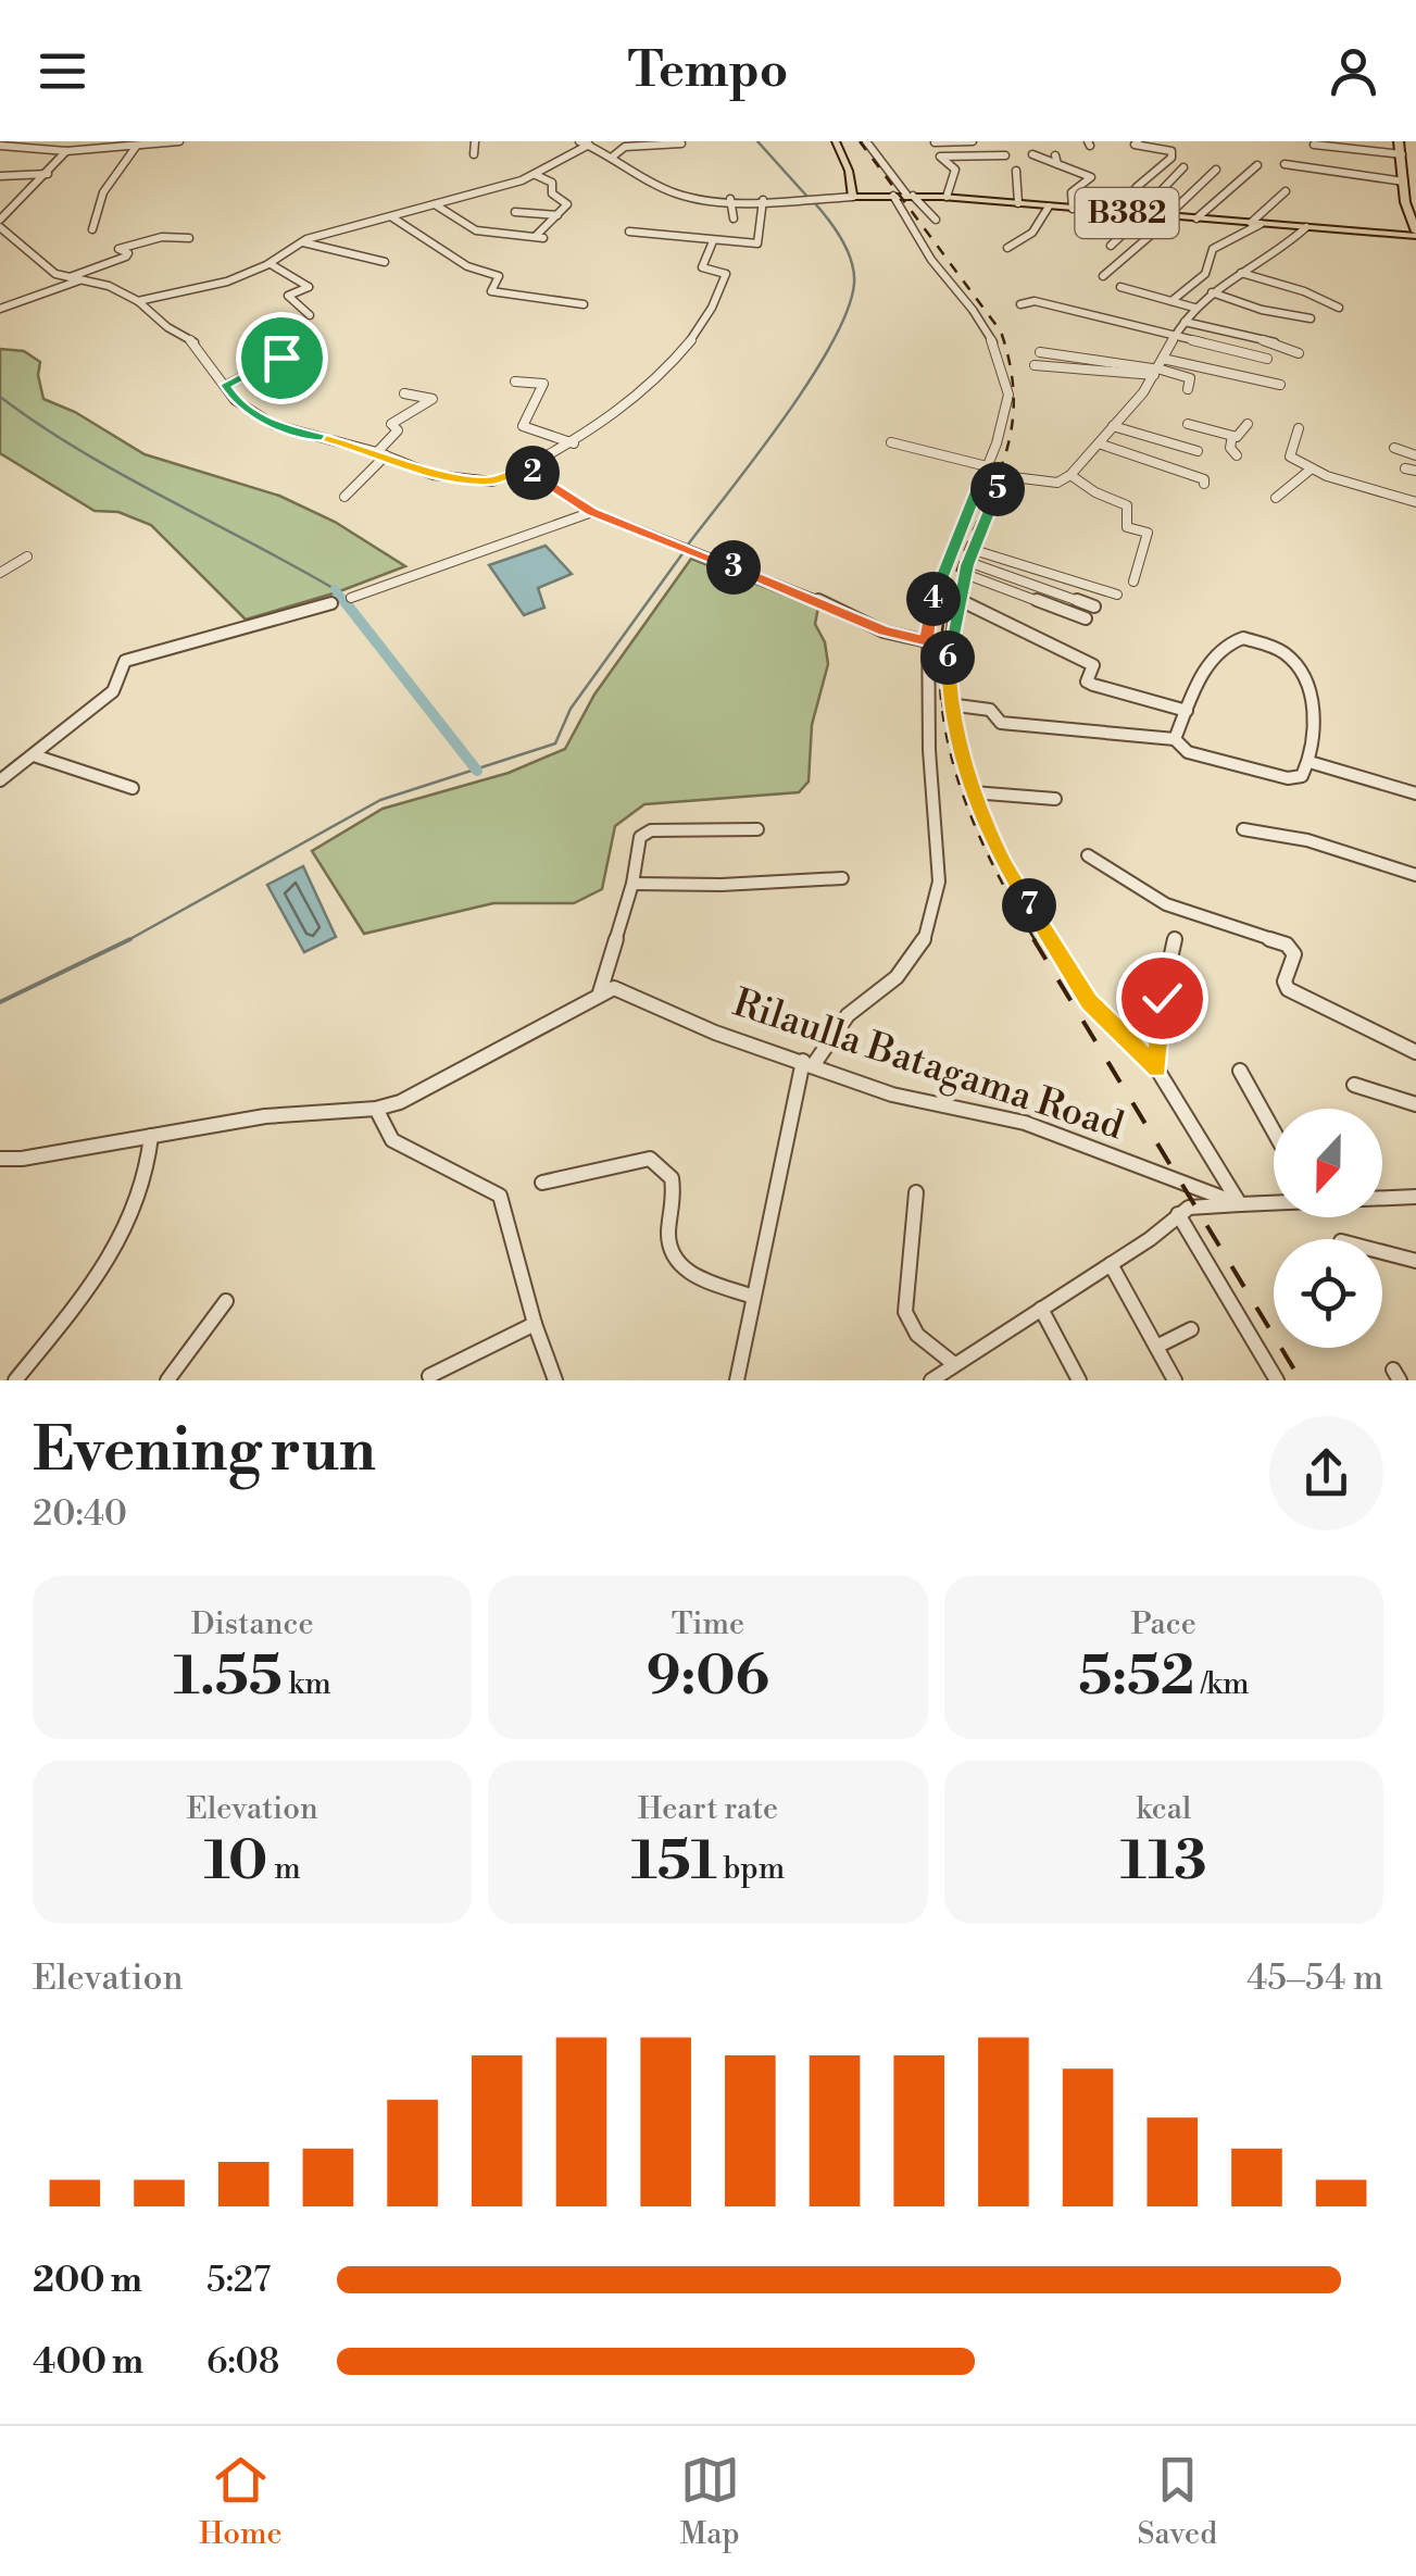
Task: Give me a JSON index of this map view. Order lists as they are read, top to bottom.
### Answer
{
  "streets": {
    "main road": ["B382"],
    "street": ["Rilaulla Batagama Road"]
  },
  "north": "bottom",
  "page": {
    "header": "Tempo",
    "pins": [
      "2",
      "5",
      "3",
      "4",
      "6",
      "7"
    ],
    "heading": ["Evening run", "20:40"],
    "stats": [
      ["Distance", "1.55 km"],
      ["Time", "9:06"],
      ["Pace", "5:52 /km"],
      ["Elevation", "10 m"],
      ["Heart rate", "151 bpm"],
      ["kcal", "113"]
    ],
    "chart": ["Elevation", "45–54 m"],
    "list": [
      {
        "name": "200 m",
        "note": "5:27"
      },
      {
        "name": "400 m",
        "note": "6:08"
      }
    ],
    "tabs": ["Home", "Map", "Saved"]
  }
}
